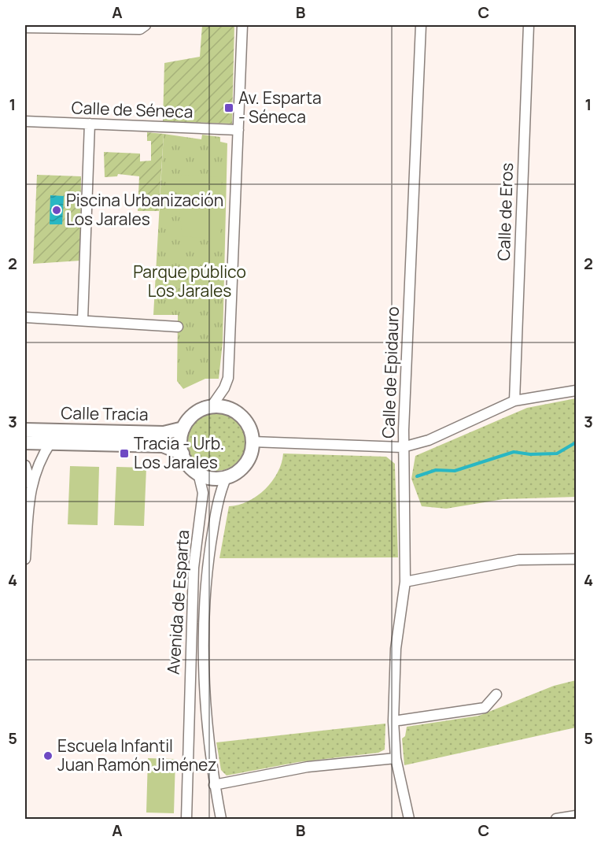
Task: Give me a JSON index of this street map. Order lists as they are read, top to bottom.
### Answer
{
  "streets": {
    "street": [
      "Calle de Séneca",
      "Calle de Eros",
      "Calle de Epidauro",
      "Calle Tracia",
      "Avenida de Esparta"
    ]
  },
  "crossings": [
    ["Calle Tracia", "Avenida de Esparta"]
  ],
  "parks": ["Parque público Los Jarales"],
  "places": {
    "transit": ["Av. Esparta - Séneca", "Tracia - Urb. Los Jarales"],
    "other": ["Piscina Urbanización Los Jarales", "Escuela Infantil Juan Ramón Jiménez"]
  },
  "grid": {
    "columns": ["A", "B", "C"],
    "rows": [
      "1",
      "2",
      "3",
      "4",
      "5"
    ]
  }
}
